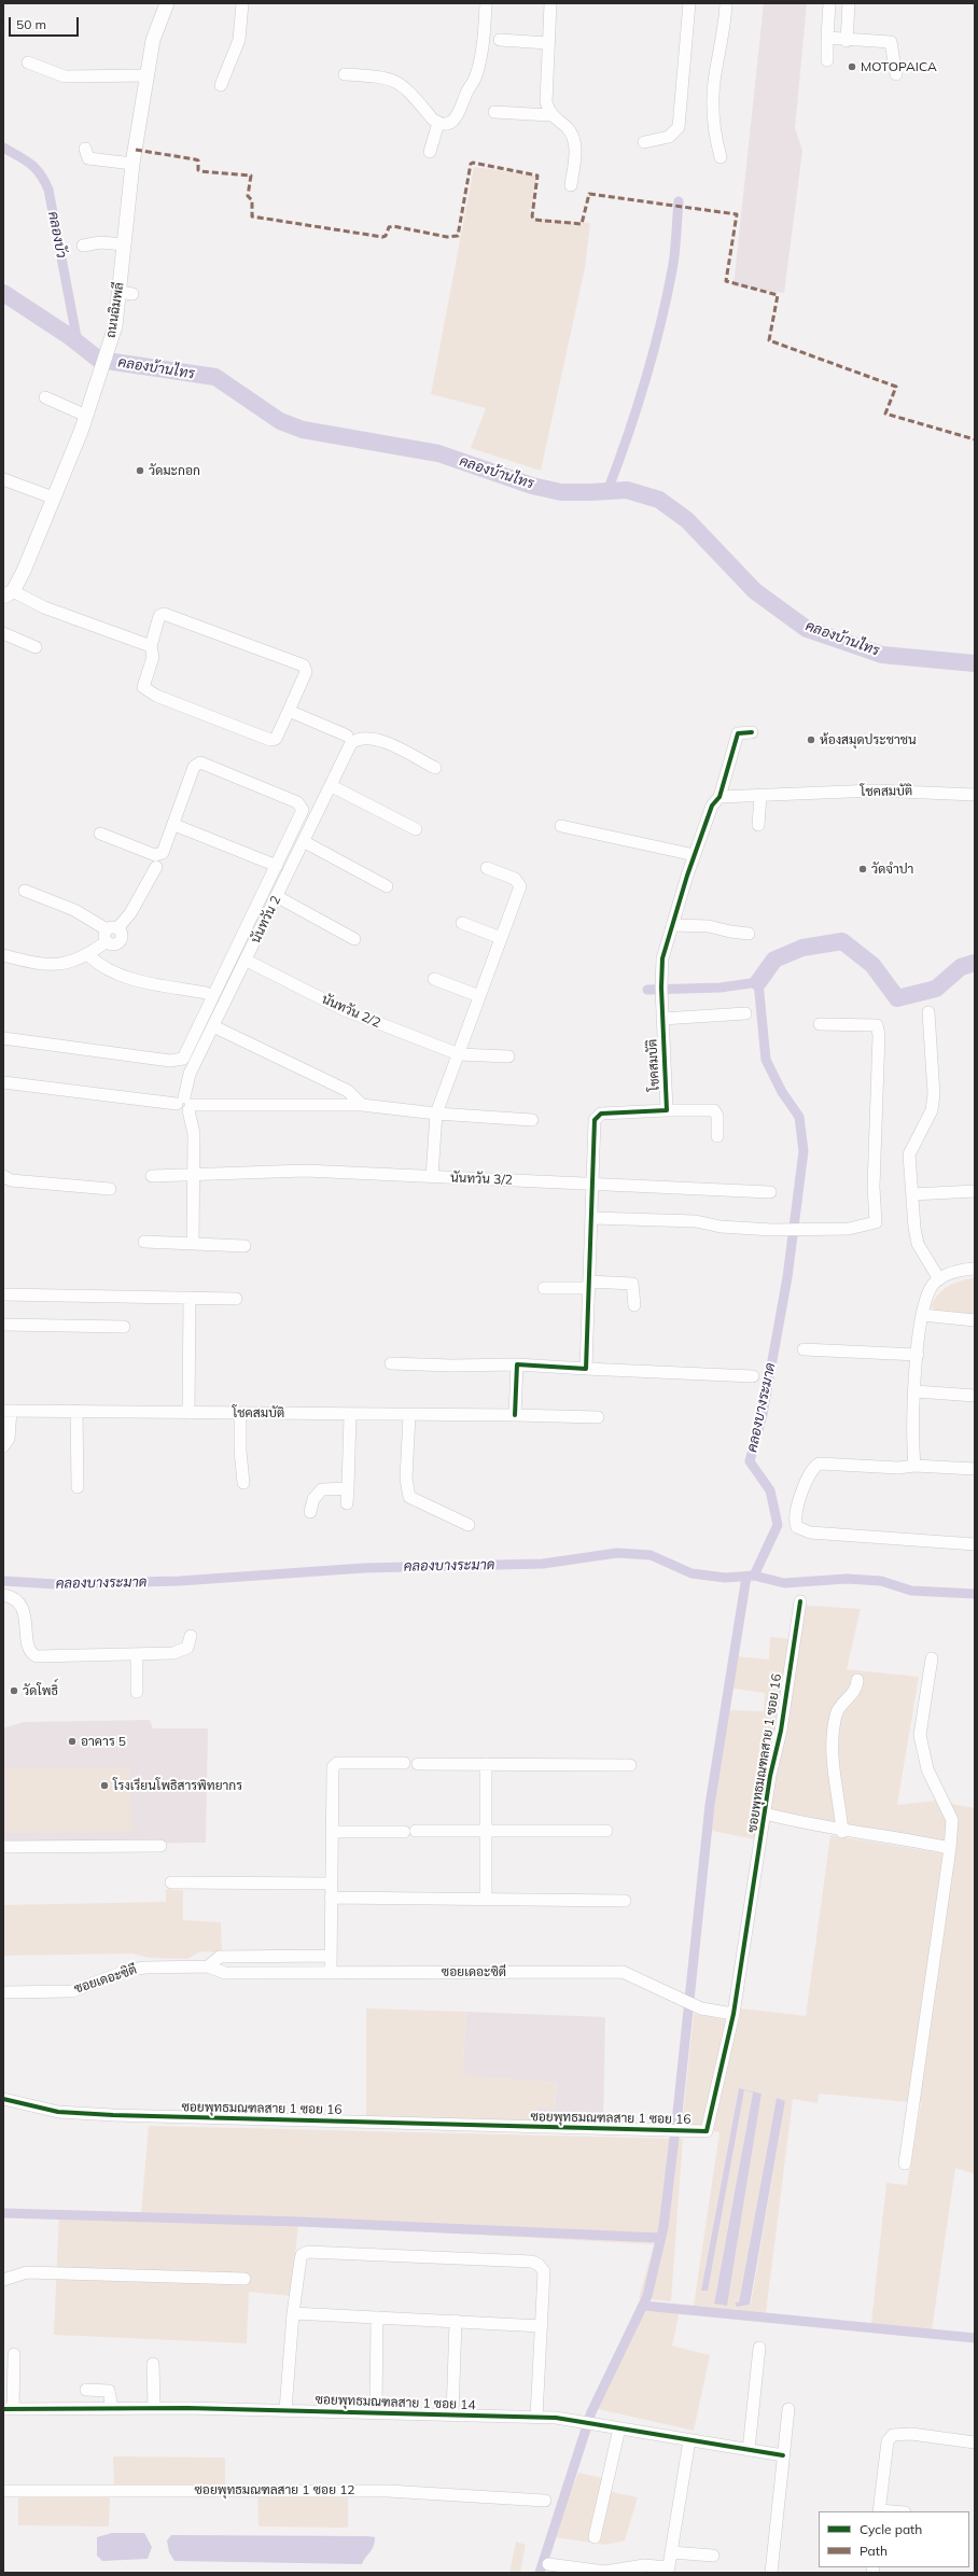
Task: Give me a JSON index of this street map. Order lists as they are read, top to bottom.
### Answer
{
  "streets": {
    "street": [
      "ถนนฉิมพลี",
      "โชคสมบัติ",
      "นันทวัน 2",
      "นันทวัน 2/2",
      "นันทวัน 3/2",
      "ซอยพุทธมณฑลสาย 1 ซอย 16",
      "ซอยเดอะซิตี",
      "ซอยพุทธมณฑลสาย 1 ซอย 14",
      "ซอยพุทธมณฑลสาย 1 ซอย 12"
    ]
  },
  "crossings": [
    ["โชคสมบัติ", "นันทวัน 3/2"],
    ["นันทวัน 2", "นันทวัน 2/2"],
    ["ซอยพุทธมณฑลสาย 1 ซอย 16", "ซอยเดอะซิตี"]
  ],
  "water": ["คลองบัว", "คลองบ้านไทร", "คลองบางระมาด"],
  "places": [
    "MOTOPAICA",
    "วัดมะกอก",
    "ห้องสมุดประชาชน",
    "วัดจำปา",
    "วัดโพธิ์",
    "อาคาร 5",
    "โรงเรียนโพธิสารพิทยากร"
  ],
  "legend": ["Cycle path", "Path"],
  "scale_bar": "50 m"
}
